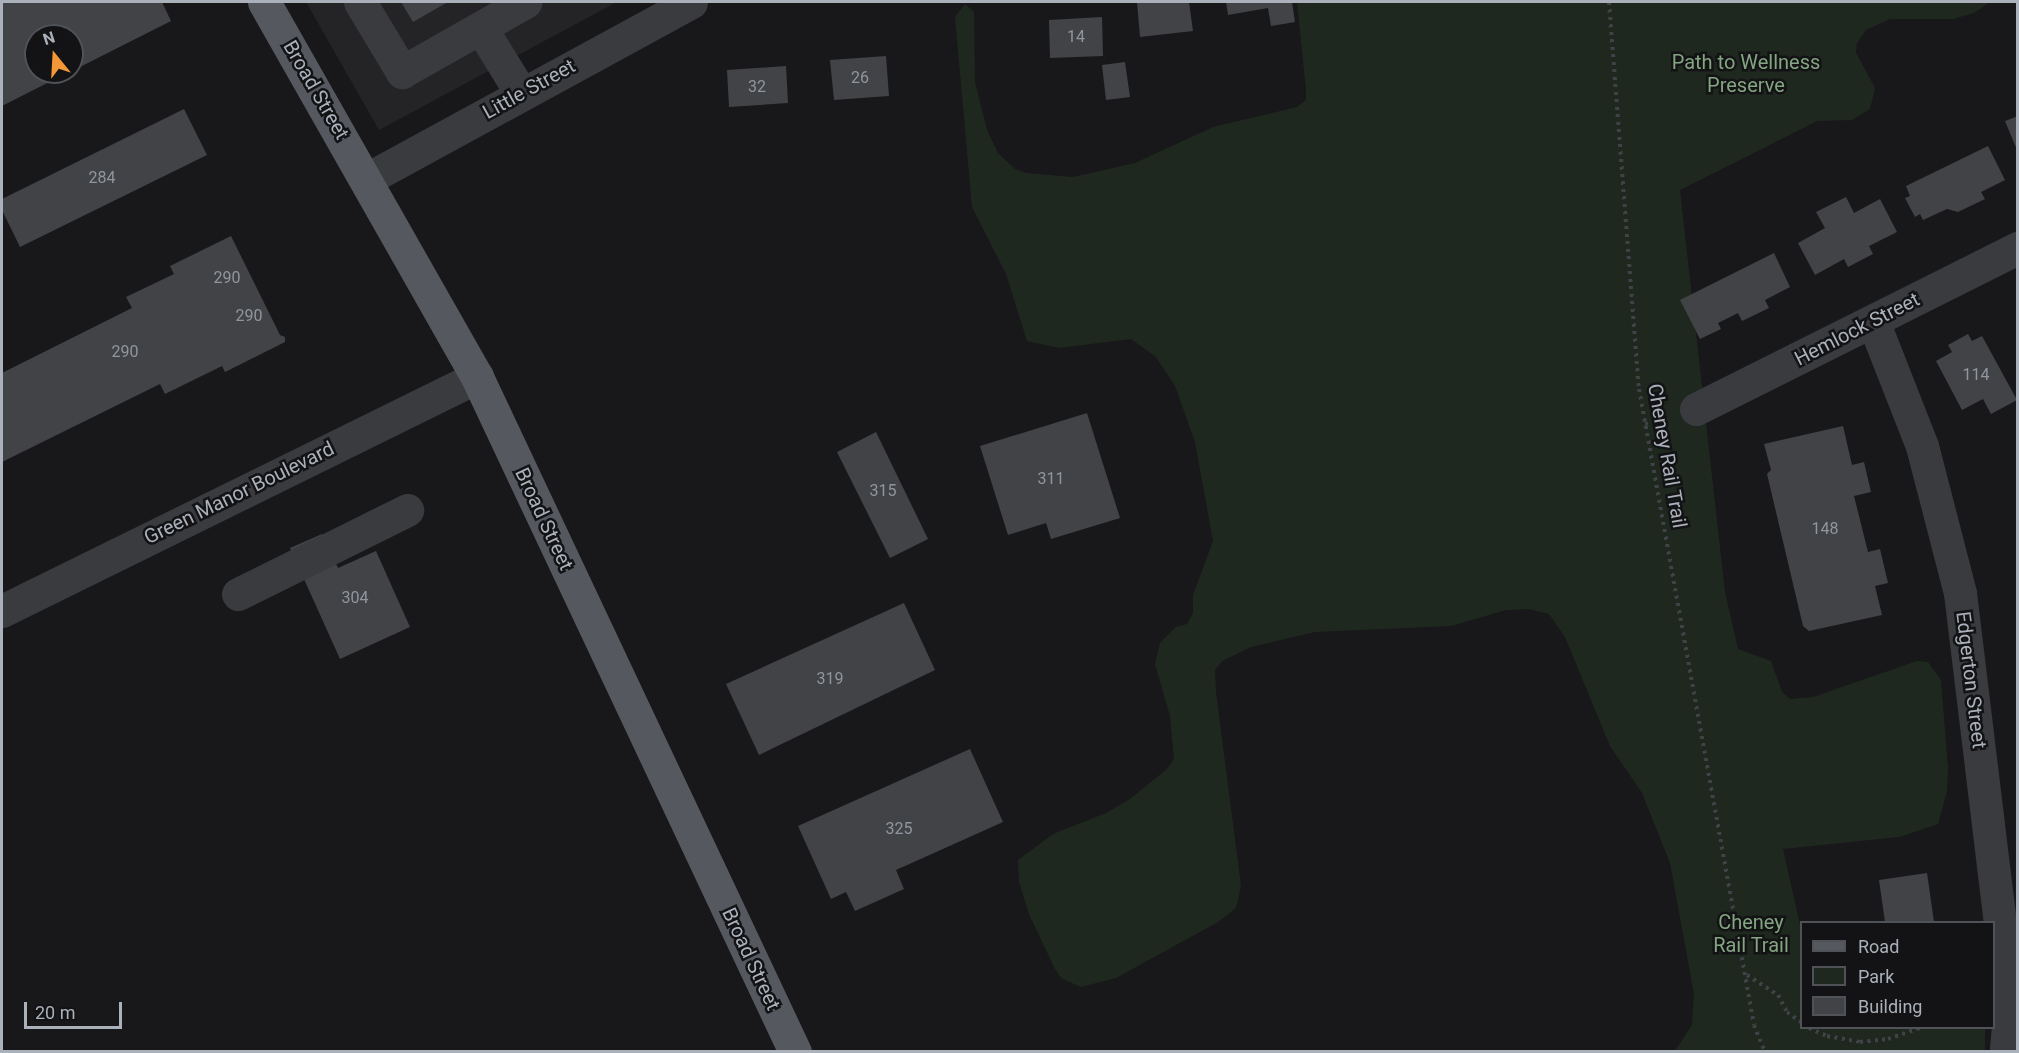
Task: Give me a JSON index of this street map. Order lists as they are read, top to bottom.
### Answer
{
  "streets": {
    "main road": ["Broad Street"],
    "street": [
      "Little Street",
      "Hemlock Street",
      "Green Manor Boulevard",
      "Edgerton Street"
    ],
    "path": ["Cheney Rail Trail"]
  },
  "crossings": [
    ["Little Street", "Broad Street"],
    ["Broad Street", "Green Manor Boulevard"],
    ["Hemlock Street", "Edgerton Street"]
  ],
  "parks": ["Path to Wellness Preserve", "Cheney Rail Trail"],
  "house_numbers": [
    "14",
    "26",
    "32",
    "284",
    "290",
    "290",
    "290",
    "114",
    "311",
    "315",
    "148",
    "304",
    "319",
    "325"
  ],
  "legend": ["Road", "Park", "Building"],
  "scale_bar": "20 m",
  "north": "top"
}
